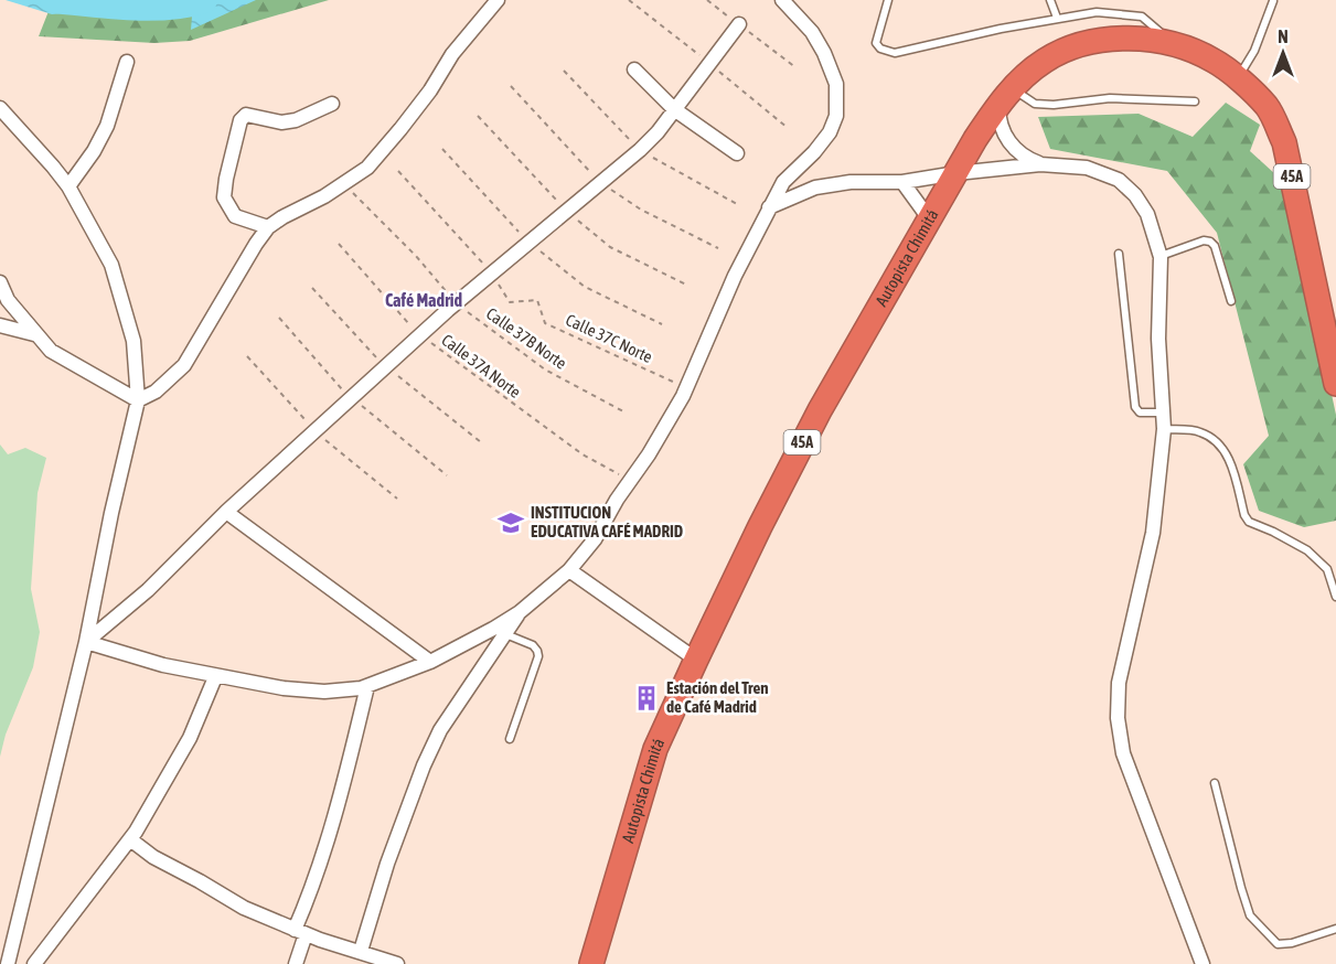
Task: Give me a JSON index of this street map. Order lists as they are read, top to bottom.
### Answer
{
  "streets": {
    "highway": ["45A", "Autopista Chimitá"],
    "path": ["Calle 37B Norte", "Calle 37C Norte", "Calle 37A Norte"]
  },
  "districts": ["Café Madrid"],
  "places": {
    "school or university": ["INSTITUCION EDUCATIVA CAFÉ MADRID"],
    "building": ["Estación del Tren de Café Madrid"]
  },
  "north": "top"
}
